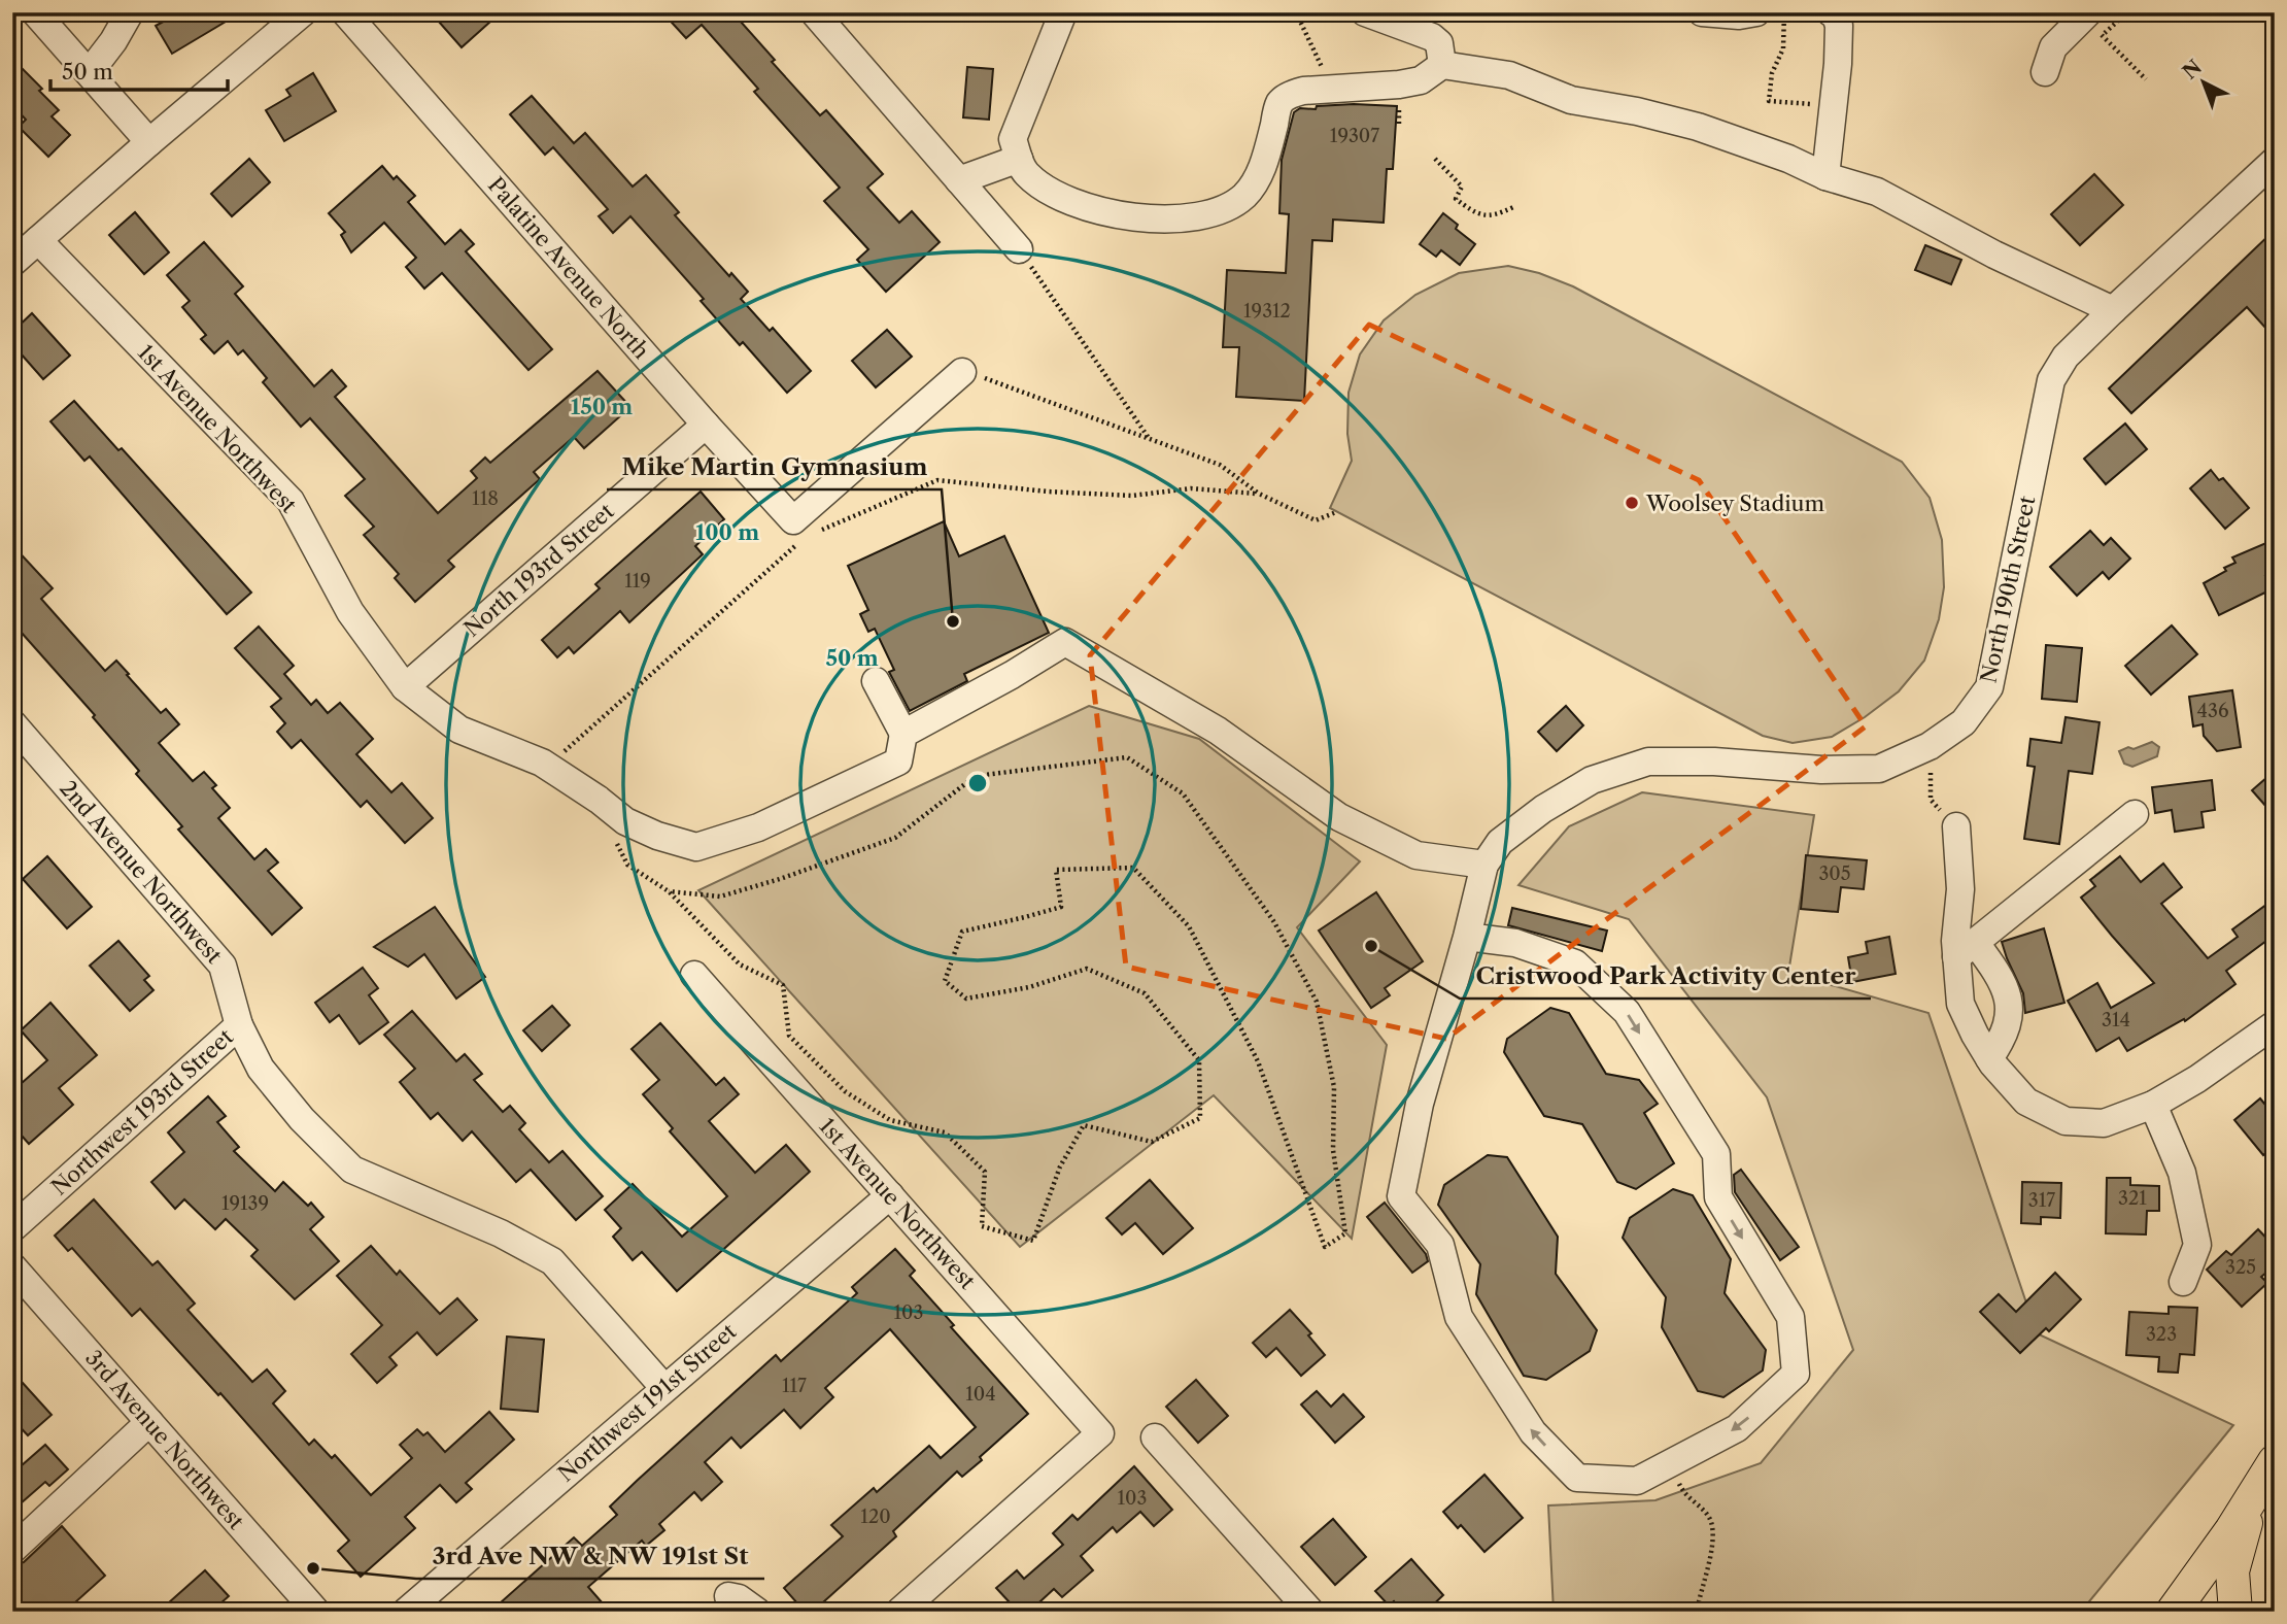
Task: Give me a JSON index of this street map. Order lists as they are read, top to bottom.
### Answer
{
  "streets": {
    "street": [
      "Palatine Avenue North",
      "1st Avenue Northwest",
      "North 193rd Street",
      "North 190th Street",
      "2nd Avenue Northwest",
      "Northwest 193rd Street",
      "Northwest 191st Street",
      "3rd Avenue Northwest"
    ]
  },
  "crossings": [
    ["Palatine Avenue North", "North 193rd Street"],
    ["1st Avenue Northwest", "North 193rd Street"],
    ["1st Avenue Northwest", "Northwest 191st Street"],
    ["2nd Avenue Northwest", "Northwest 193rd Street"],
    ["2nd Avenue Northwest", "Northwest 191st Street"]
  ],
  "places": [
    "Woolsey Stadium",
    "Mike Martin Gymnasium",
    "Cristwood Park Activity Center",
    "3rd Ave NW & NW 191st St"
  ],
  "house_numbers": [
    "19307",
    "19312",
    "118",
    "119",
    "436",
    "305",
    "314",
    "321",
    "317",
    "19139",
    "325",
    "103",
    "323",
    "117",
    "104",
    "103",
    "120"
  ],
  "scale_bar": "50 m",
  "north": "top left",
  "rings": ["150 m", "100 m", "50 m"]
}
